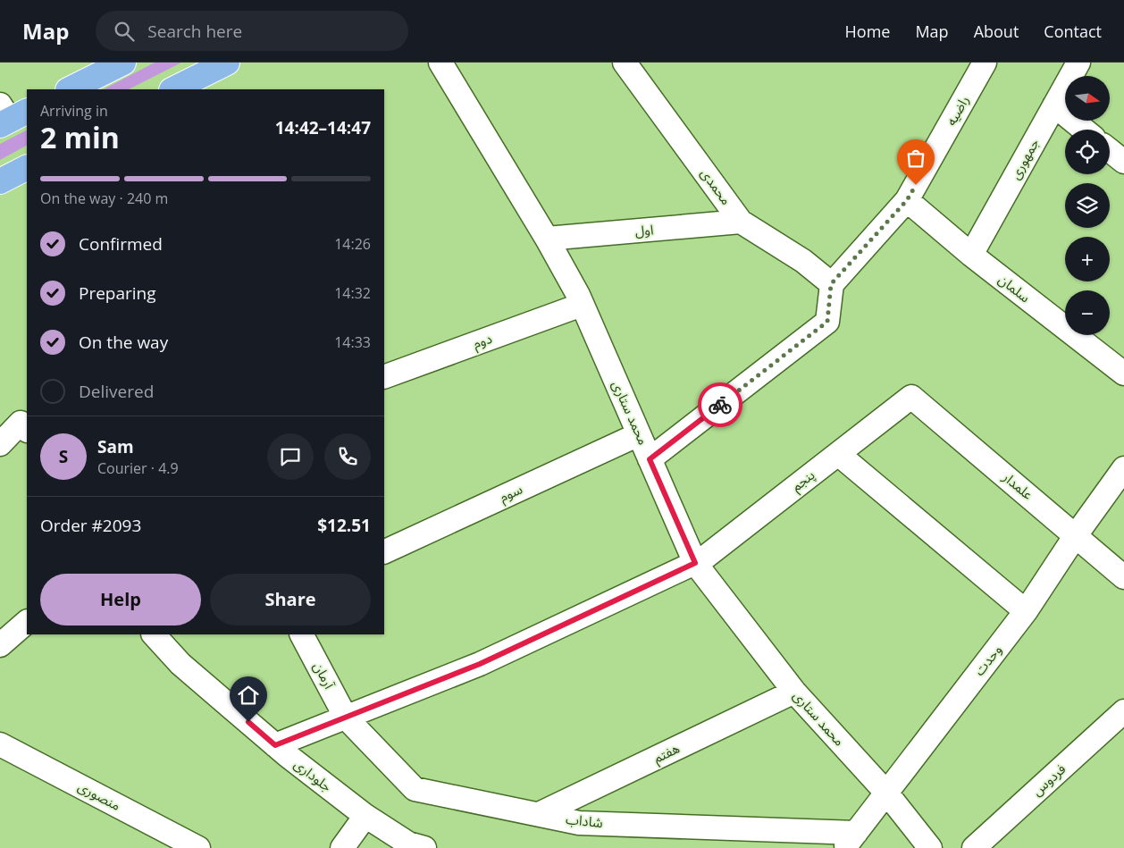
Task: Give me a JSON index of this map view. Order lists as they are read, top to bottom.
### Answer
{
  "streets": {
    "street": [
      "راضیه",
      "جمهوری",
      "محمدی",
      "اول",
      "سلمان",
      "دوم",
      "محمد ستاری",
      "پنجم",
      "علمدار",
      "سوم",
      "وحدت",
      "آرمان",
      "هفتم",
      "جلوداری",
      "فردوس",
      "منصوری",
      "شاداب"
    ]
  },
  "crossings": [
    ["راضیه", "محمدی"],
    ["راضیه", "سلمان"],
    ["جمهوری", "سلمان"],
    ["محمدی", "اول"],
    ["اول", "محمد ستاری"],
    ["دوم", "محمد ستاری"],
    ["محمد ستاری", "پنجم"],
    ["محمد ستاری", "سوم"],
    ["محمد ستاری", "وحدت"],
    ["محمد ستاری", "هفتم"],
    ["پنجم", "علمدار"],
    ["پنجم", "آرمان"],
    ["پنجم", "جلوداری"],
    ["پنجم", "شاداب"],
    ["علمدار", "وحدت"],
    ["وحدت", "شاداب"],
    ["آرمان", "شاداب"],
    ["هفتم", "شاداب"]
  ],
  "north": "right",
  "page": {
    "header": "Map",
    "search": "Search here",
    "nav": [
      "Home",
      "Map",
      "About",
      "Contact"
    ],
    "map_buttons": ["+", "−"],
    "heading": ["2 min", "Arriving in", "14:42–14:47"],
    "panel": [
      "Sam",
      "Courier · 4.9",
      "Order #2093",
      "$12.51"
    ],
    "bar": "On the way · 240 m",
    "list": [
      ["Confirmed", "14:26"],
      ["Preparing", "14:32"],
      ["On the way", "14:33"],
      "Delivered"
    ],
    "round": "S",
    "buttons": ["Help", "Share"]
  }
}
